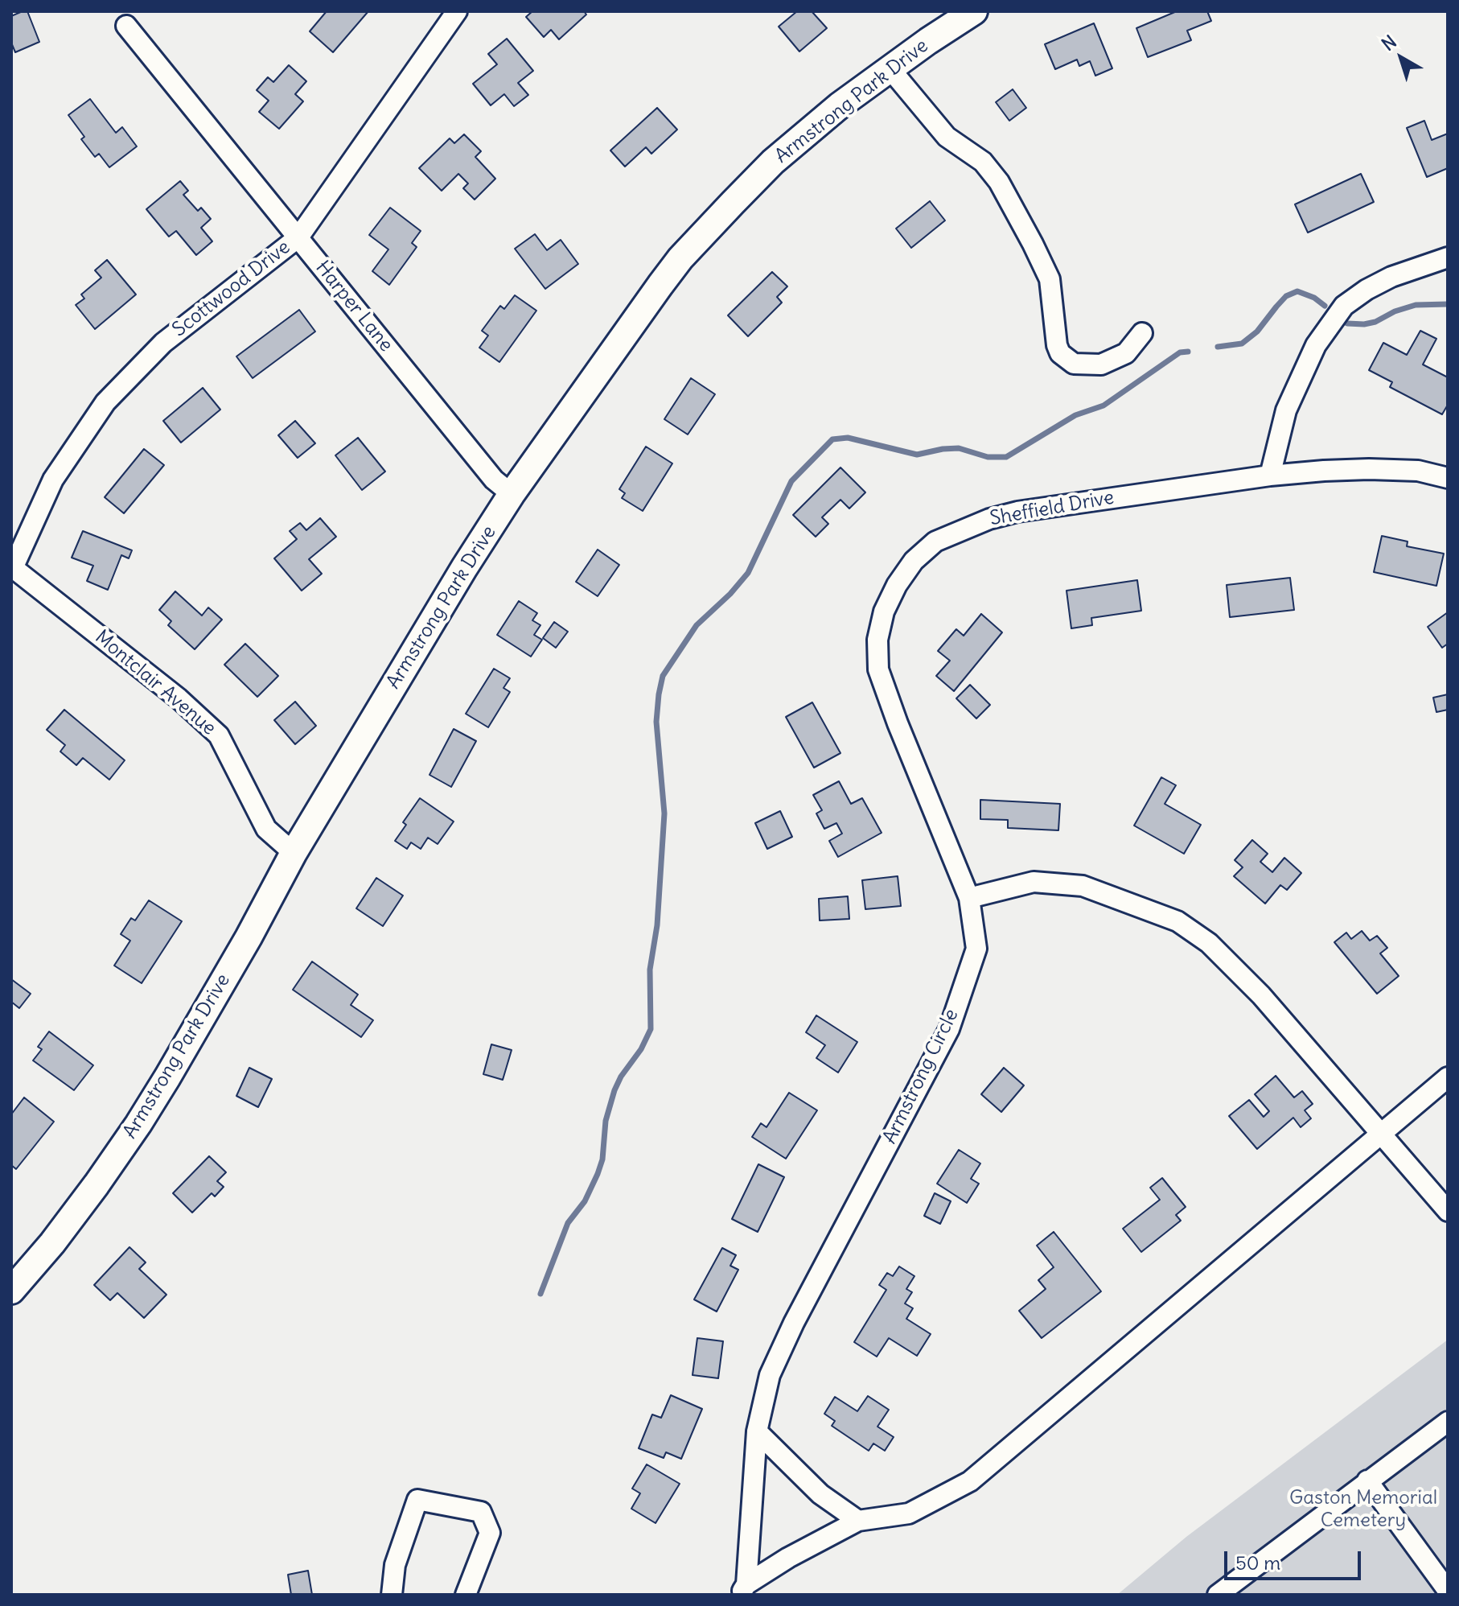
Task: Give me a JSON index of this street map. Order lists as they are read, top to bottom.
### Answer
{
  "streets": {
    "main road": ["Armstrong Park Drive"],
    "street": [
      "Scottwood Drive",
      "Harper Lane",
      "Sheffield Drive",
      "Montclair Avenue",
      "Armstrong Circle"
    ]
  },
  "crossings": [
    ["Armstrong Park Drive", "Harper Lane"],
    ["Armstrong Park Drive", "Montclair Avenue"],
    ["Scottwood Drive", "Harper Lane"],
    ["Scottwood Drive", "Montclair Avenue"],
    ["Sheffield Drive", "Armstrong Circle"]
  ],
  "parks": ["Gaston Memorial Cemetery"],
  "scale_bar": "50 m",
  "north": "top left"
}
